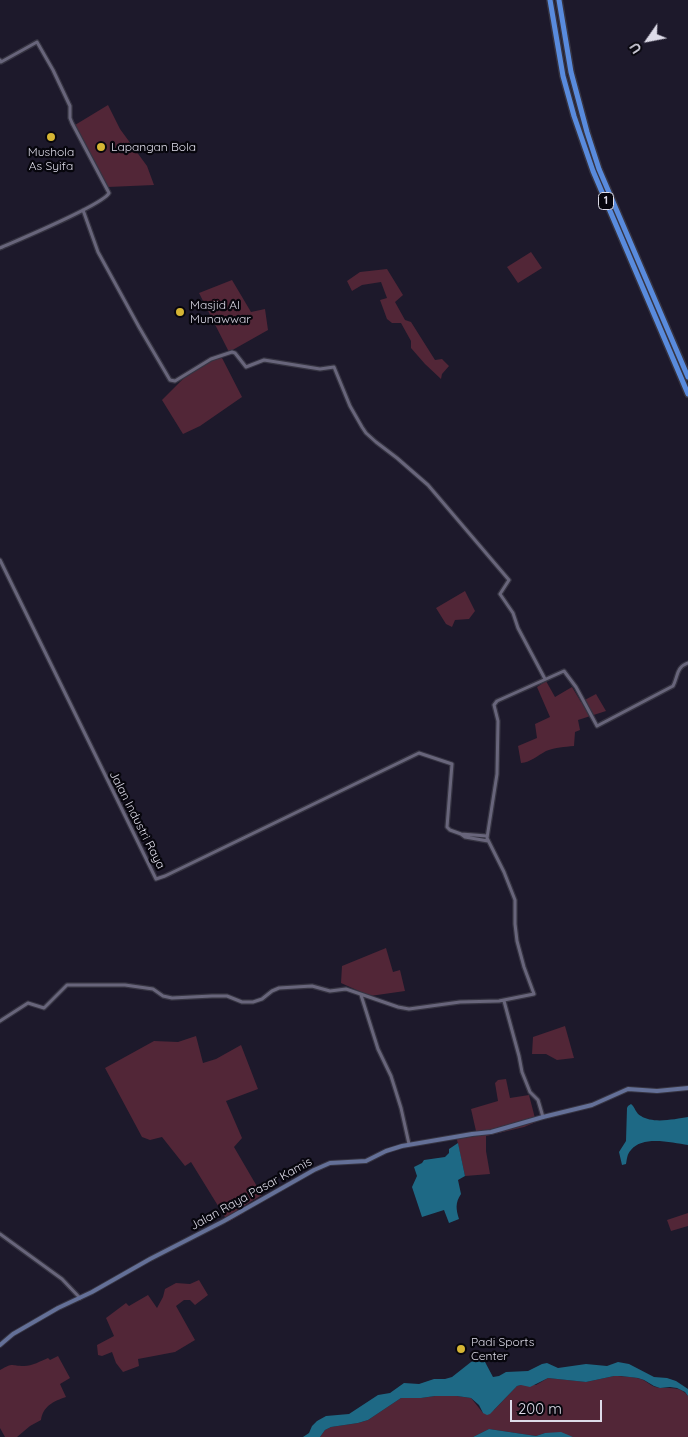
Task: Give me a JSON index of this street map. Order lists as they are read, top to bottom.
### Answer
{
  "streets": {
    "highway": ["1"],
    "main road": ["Jalan Raya Pasar Kamis"],
    "street": ["Jalan Industri Raya"]
  },
  "places": [
    "Mushola As Syifa",
    "Lapangan Bola",
    "Masjid Al Munawwar",
    "Padi Sports Center"
  ],
  "scale_bar": "200 m",
  "north": "bottom left"
}
